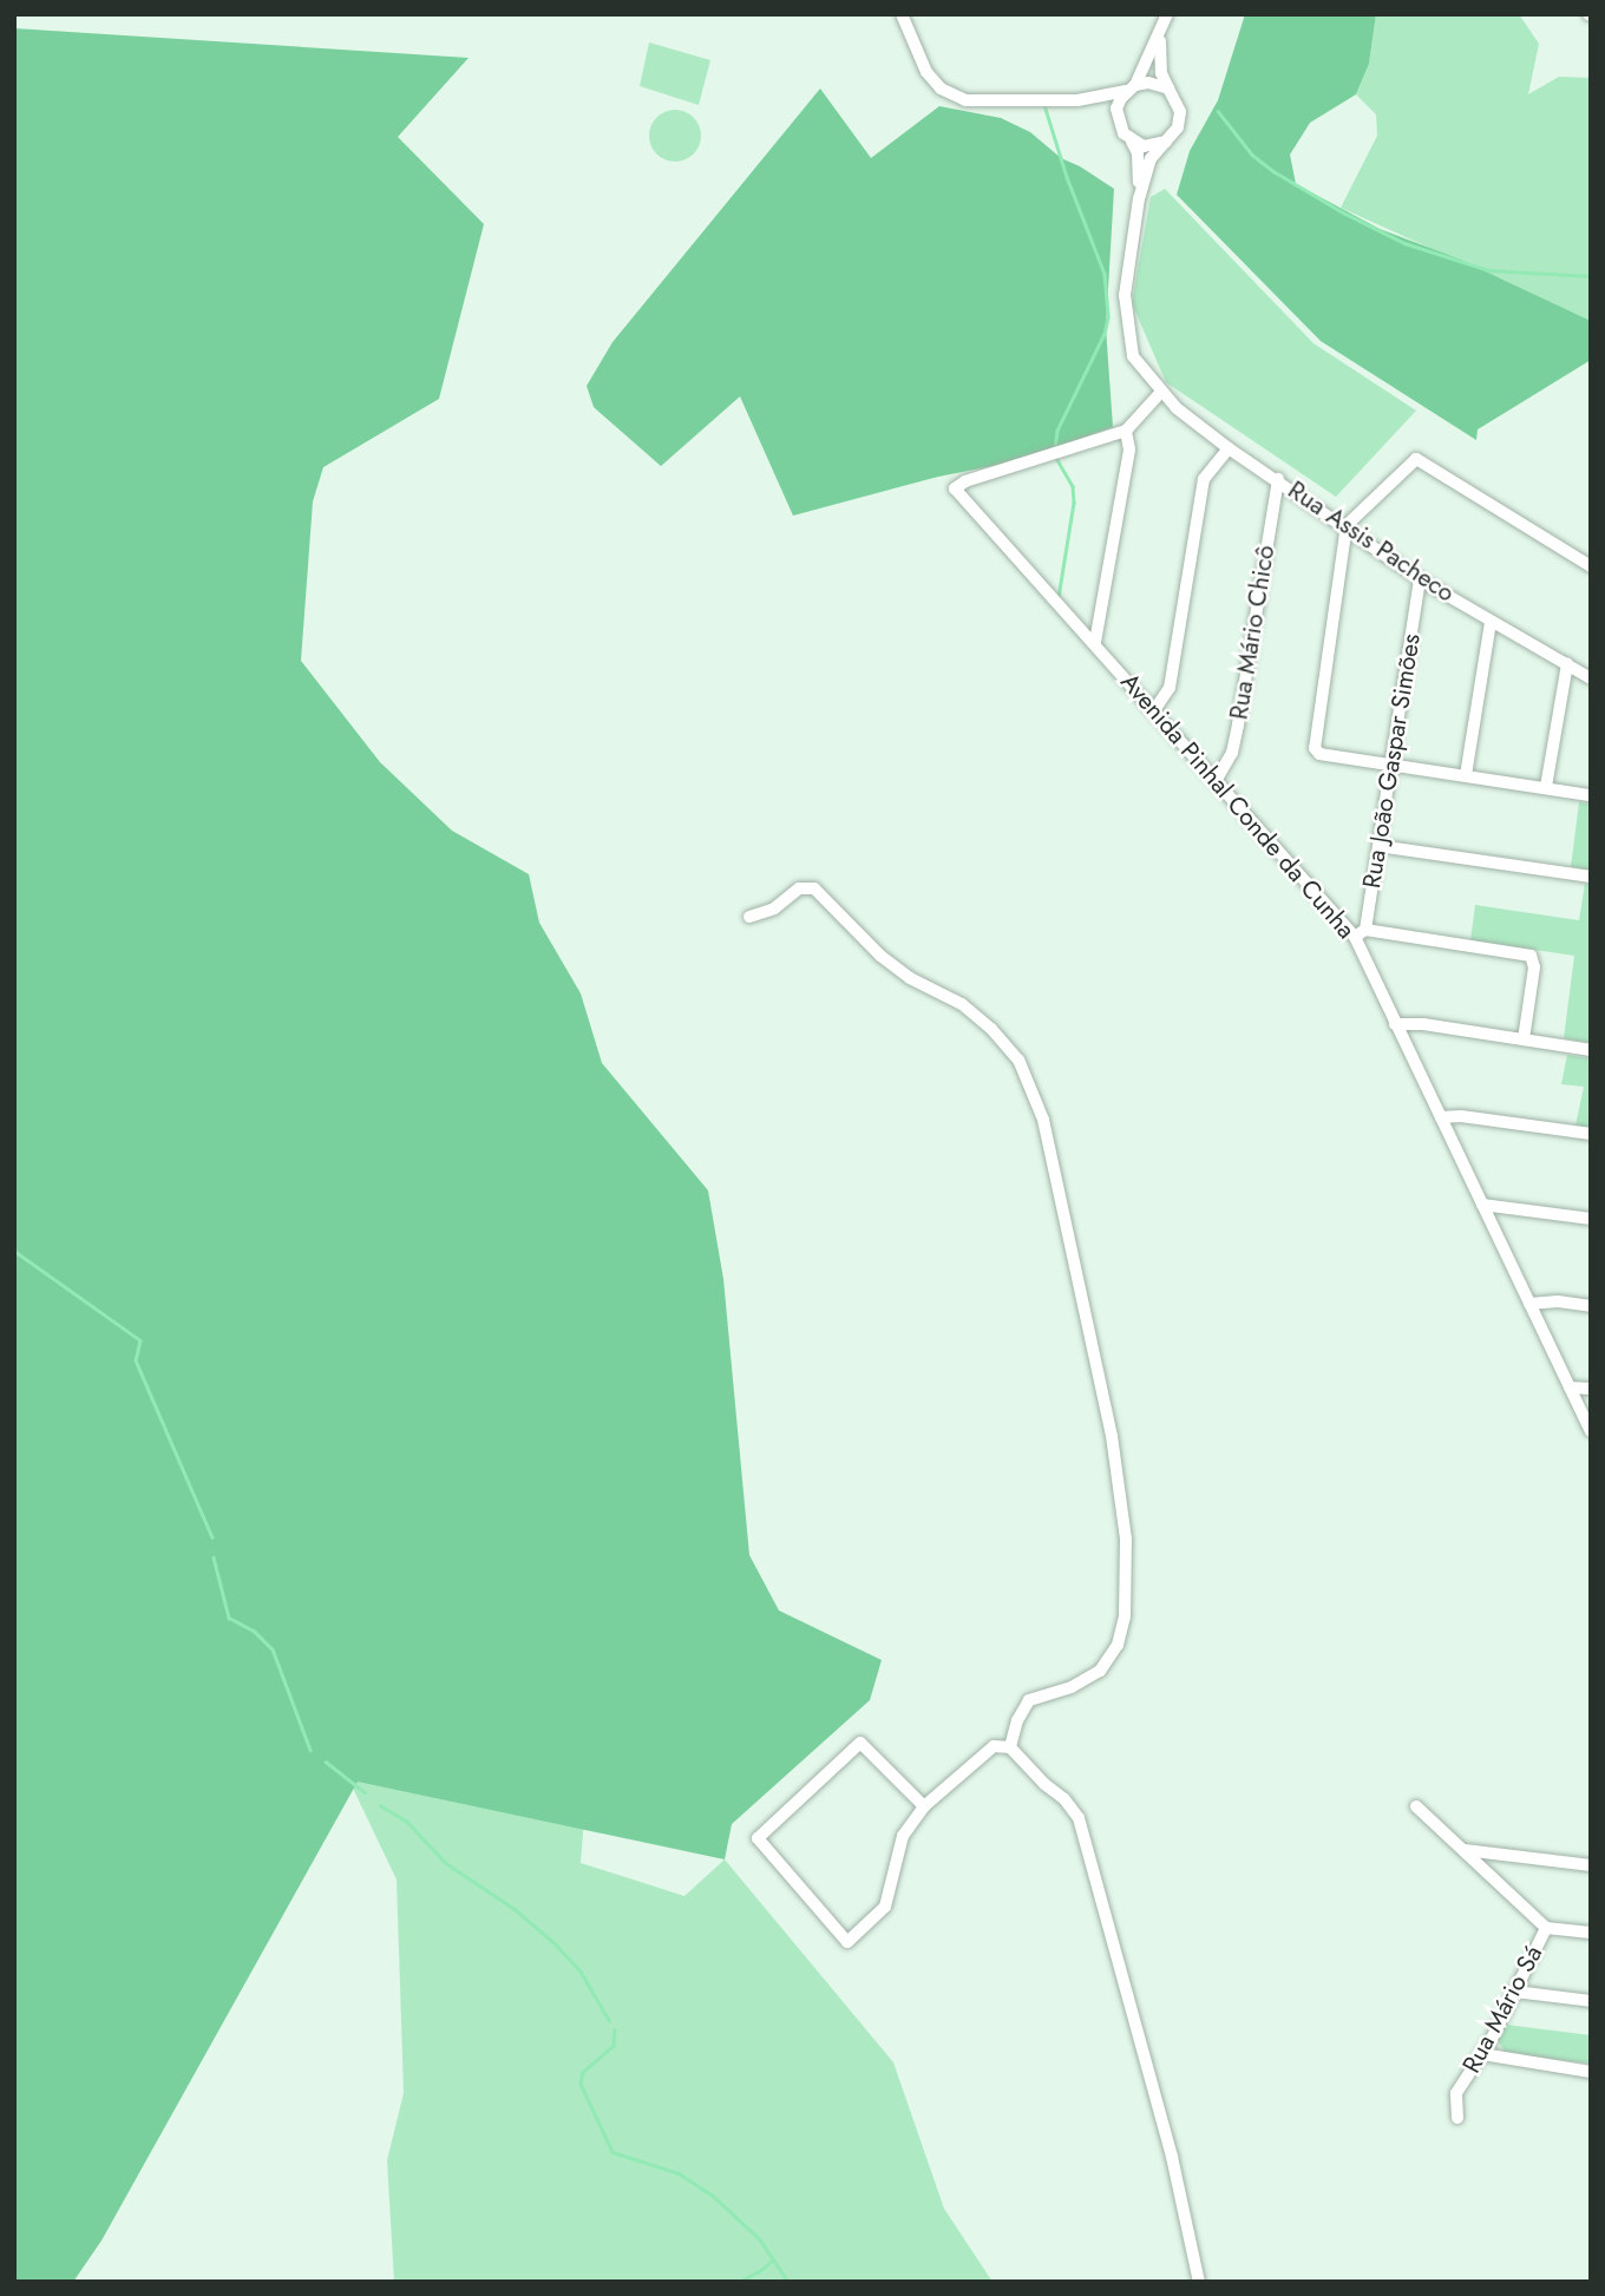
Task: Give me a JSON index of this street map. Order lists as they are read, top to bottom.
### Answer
{
  "streets": {
    "street": [
      "Rua Assis Pacheco",
      "Rua Mário Chicô",
      "Rua João Gaspar Simões",
      "Avenida Pinhal Conde da Cunha",
      "Rua Mário Sá"
    ]
  },
  "crossings": [
    ["Rua Assis Pacheco", "Rua Mário Chicô"],
    ["Rua Assis Pacheco", "Rua João Gaspar Simões"],
    ["Rua Mário Chicô", "Avenida Pinhal Conde da Cunha"],
    ["Rua João Gaspar Simões", "Avenida Pinhal Conde da Cunha"]
  ]
}
